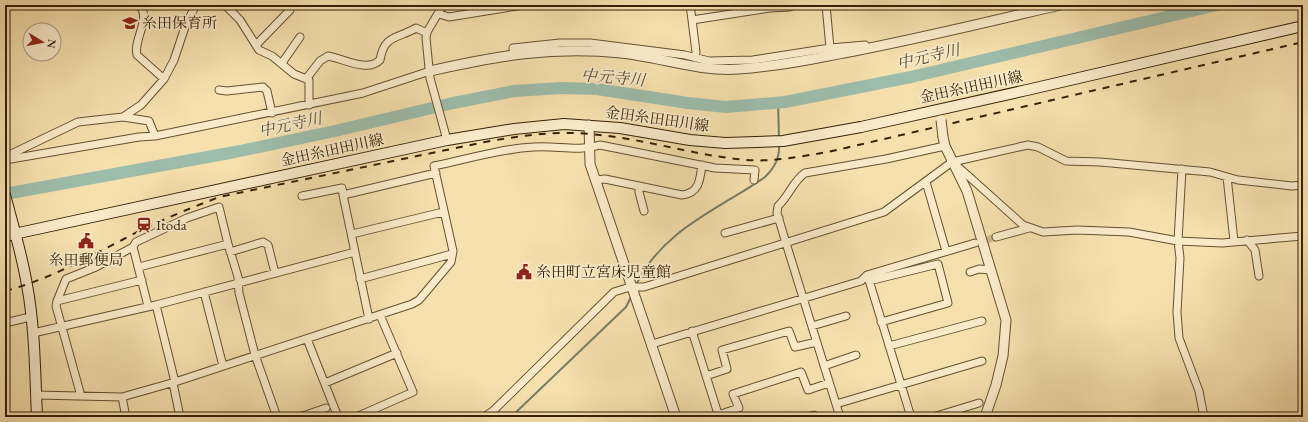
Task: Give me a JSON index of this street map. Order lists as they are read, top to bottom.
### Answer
{
  "streets": {
    "main road": ["金田糸田田川線"]
  },
  "water": ["中元寺川"],
  "places": {
    "school or university": ["糸田保育所"],
    "station": ["Itoda"],
    "public building": ["糸田郵便局", "糸田町立宮床児童館"]
  },
  "north": "right"
}
